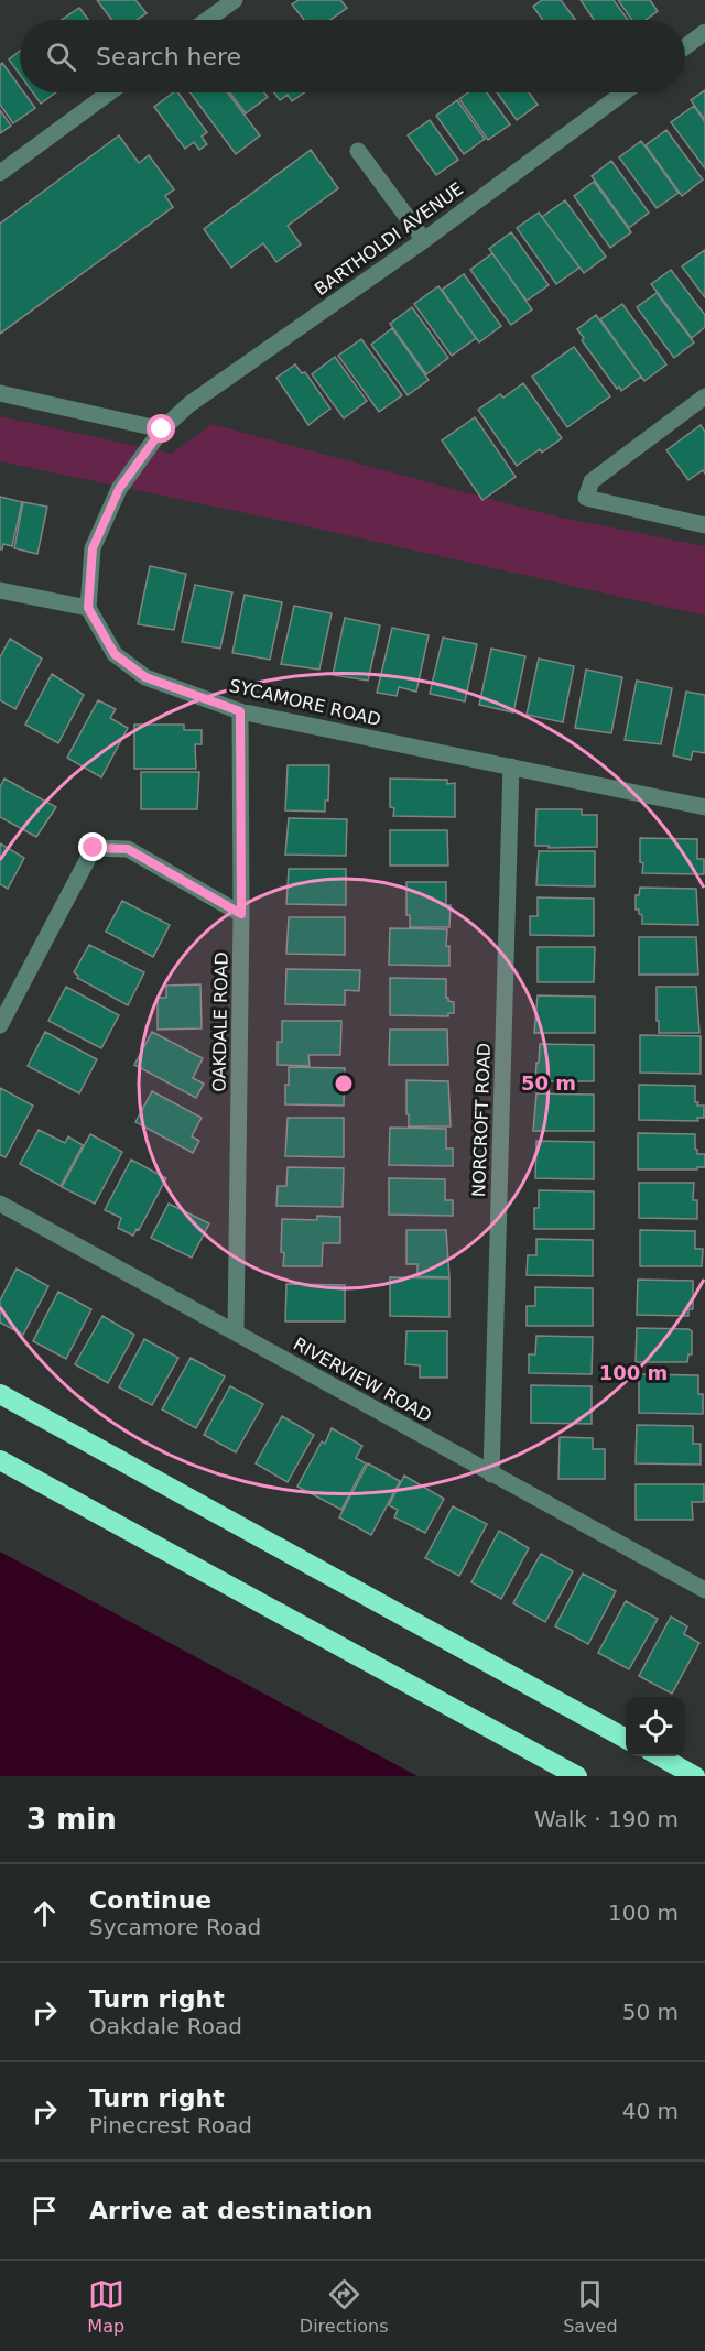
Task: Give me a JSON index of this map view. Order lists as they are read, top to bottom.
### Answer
{
  "streets": {
    "street": [
      "BARTHOLDI AVENUE",
      "SYCAMORE ROAD",
      "OAKDALE ROAD",
      "NORCROFT ROAD",
      "RIVERVIEW ROAD"
    ]
  },
  "crossings": [
    ["SYCAMORE ROAD", "OAKDALE ROAD"],
    ["SYCAMORE ROAD", "NORCROFT ROAD"],
    ["OAKDALE ROAD", "RIVERVIEW ROAD"],
    ["NORCROFT ROAD", "RIVERVIEW ROAD"]
  ],
  "page": {
    "search": "Search here",
    "heading": ["3 min", "Walk · 190 m"],
    "list": [
      ["Continue", "Sycamore Road", "100 m"],
      ["Turn right", "Oakdale Road", "50 m"],
      ["Turn right", "Pinecrest Road", "40 m"],
      "Arrive at destination"
    ],
    "nav": ["Map", "Directions", "Saved"]
  },
  "rings": ["50 m", "100 m"]
}
